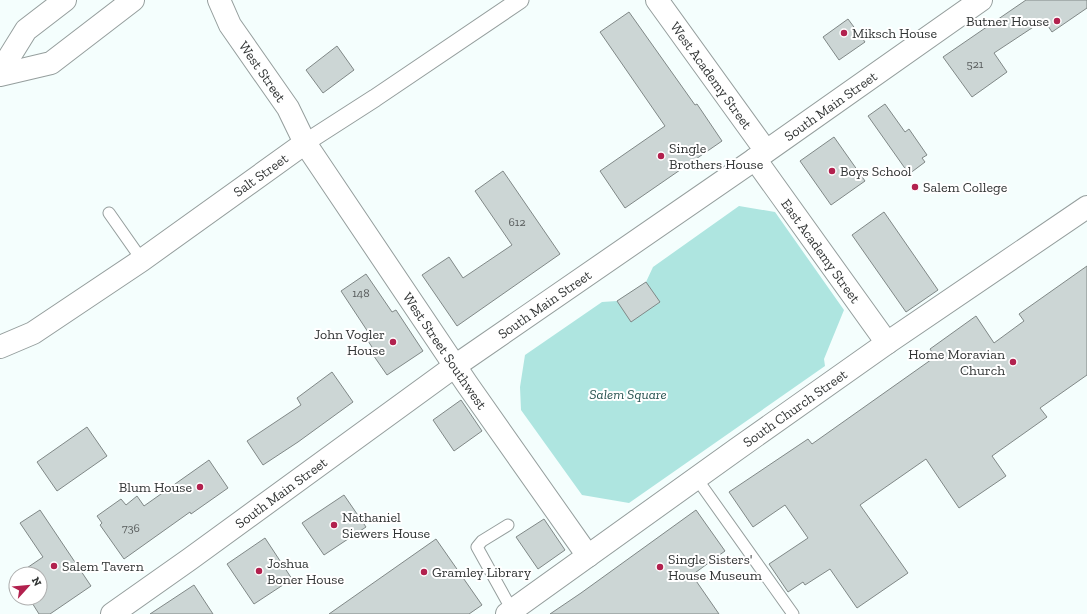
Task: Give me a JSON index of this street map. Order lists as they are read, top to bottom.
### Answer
{
  "streets": {
    "street": [
      "West Street",
      "West Academy Street",
      "South Main Street",
      "Salt Street",
      "East Academy Street",
      "West Street Southwest",
      "South Church Street"
    ]
  },
  "crossings": [
    ["West Street", "Salt Street"],
    ["West Street", "West Street Southwest"],
    ["West Academy Street", "South Main Street"],
    ["West Academy Street", "East Academy Street"],
    ["South Main Street", "East Academy Street"],
    ["South Main Street", "West Street Southwest"],
    ["Salt Street", "West Street Southwest"],
    ["East Academy Street", "South Church Street"],
    ["West Street Southwest", "South Church Street"]
  ],
  "parks": ["Salem Square"],
  "places": [
    "Butner House",
    "Miksch House",
    "Single Brothers House",
    "Boys School",
    "Salem College",
    "John Vogler House",
    "Home Moravian Church",
    "Blum House",
    "Nathaniel Siewers House",
    "Salem Tavern",
    "Single Sisters' House Museum",
    "Joshua Boner House",
    "Gramley Library"
  ],
  "house_numbers": [
    "521",
    "612",
    "148",
    "736"
  ],
  "north": "top right"
}
